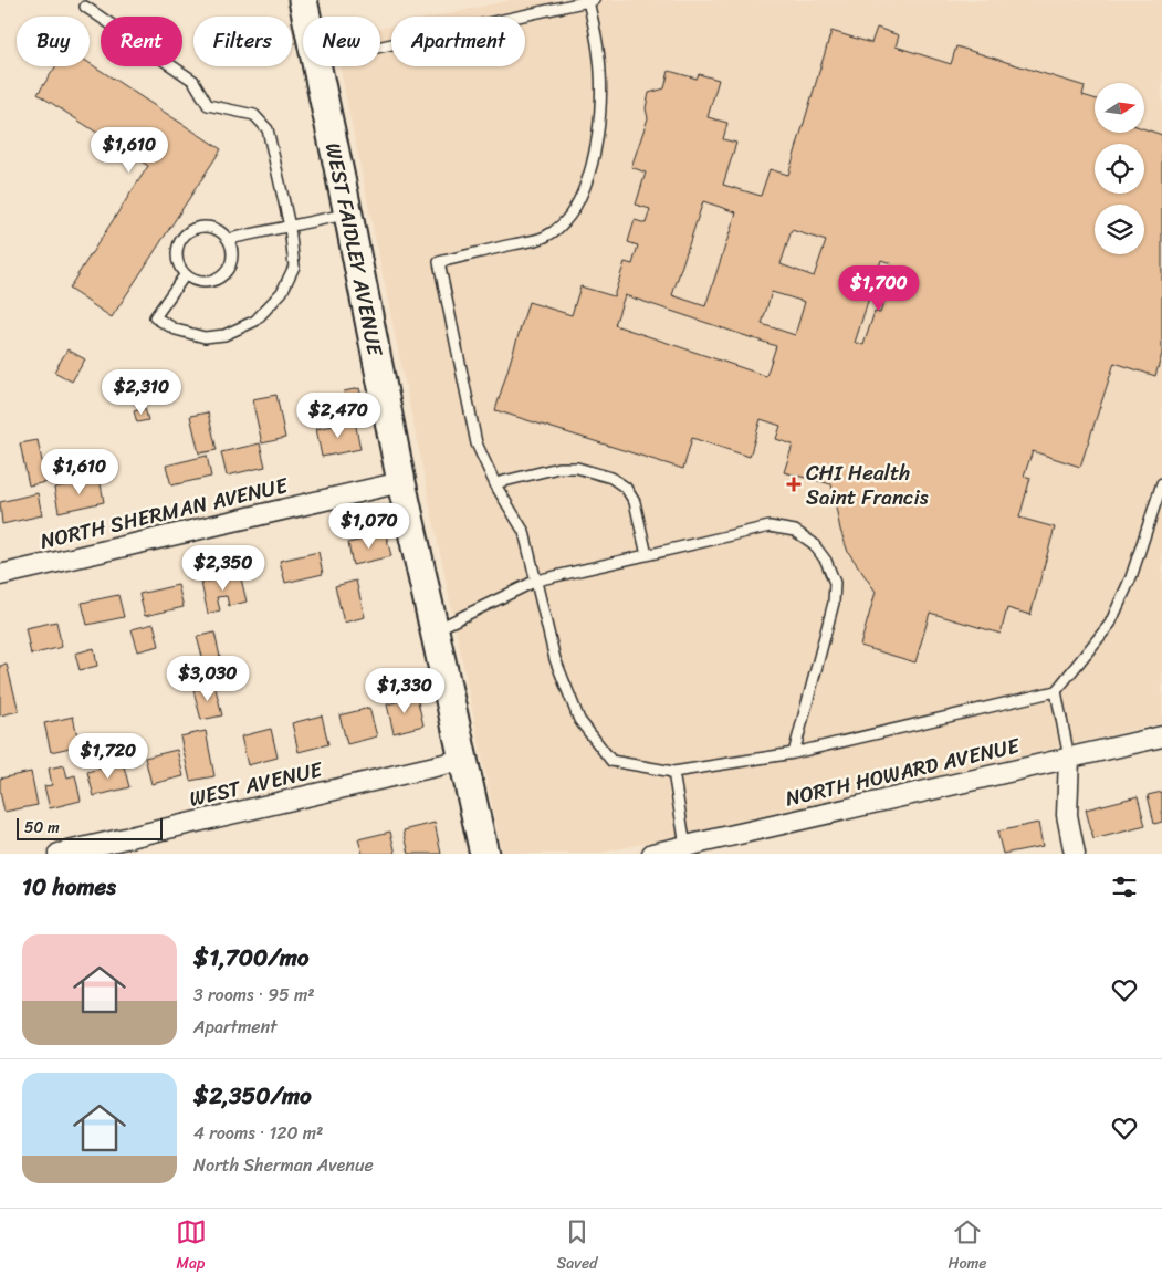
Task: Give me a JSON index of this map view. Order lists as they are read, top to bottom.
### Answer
{
  "streets": {
    "street": [
      "WEST FAIDLEY AVENUE",
      "NORTH SHERMAN AVENUE",
      "NORTH HOWARD AVENUE",
      "WEST AVENUE"
    ]
  },
  "crossings": [
    ["WEST FAIDLEY AVENUE", "NORTH SHERMAN AVENUE"],
    ["WEST FAIDLEY AVENUE", "WEST AVENUE"]
  ],
  "places": {
    "health": ["CHI Health Saint Francis"]
  },
  "scale_bar": "50 m",
  "north": "right",
  "page": {
    "chip": [
      "Buy",
      "Rent",
      "Filters",
      "New",
      "Apartment"
    ],
    "price": [
      "$1,610",
      "$1,700",
      "$2,310",
      "$2,470",
      "$1,610",
      "$1,070",
      "$2,350",
      "$3,030",
      "$1,330",
      "$1,720"
    ],
    "scale": "50 m",
    "heading": "10 homes",
    "list": [
      {
        "name": "$1,700/mo",
        "note": "3 rooms · 95 m² · Apartment"
      },
      {
        "name": "$2,350/mo",
        "note": "4 rooms · 120 m² · North Sherman Avenue"
      }
    ],
    "tabs": ["Map", "Saved", "Home"]
  }
}
